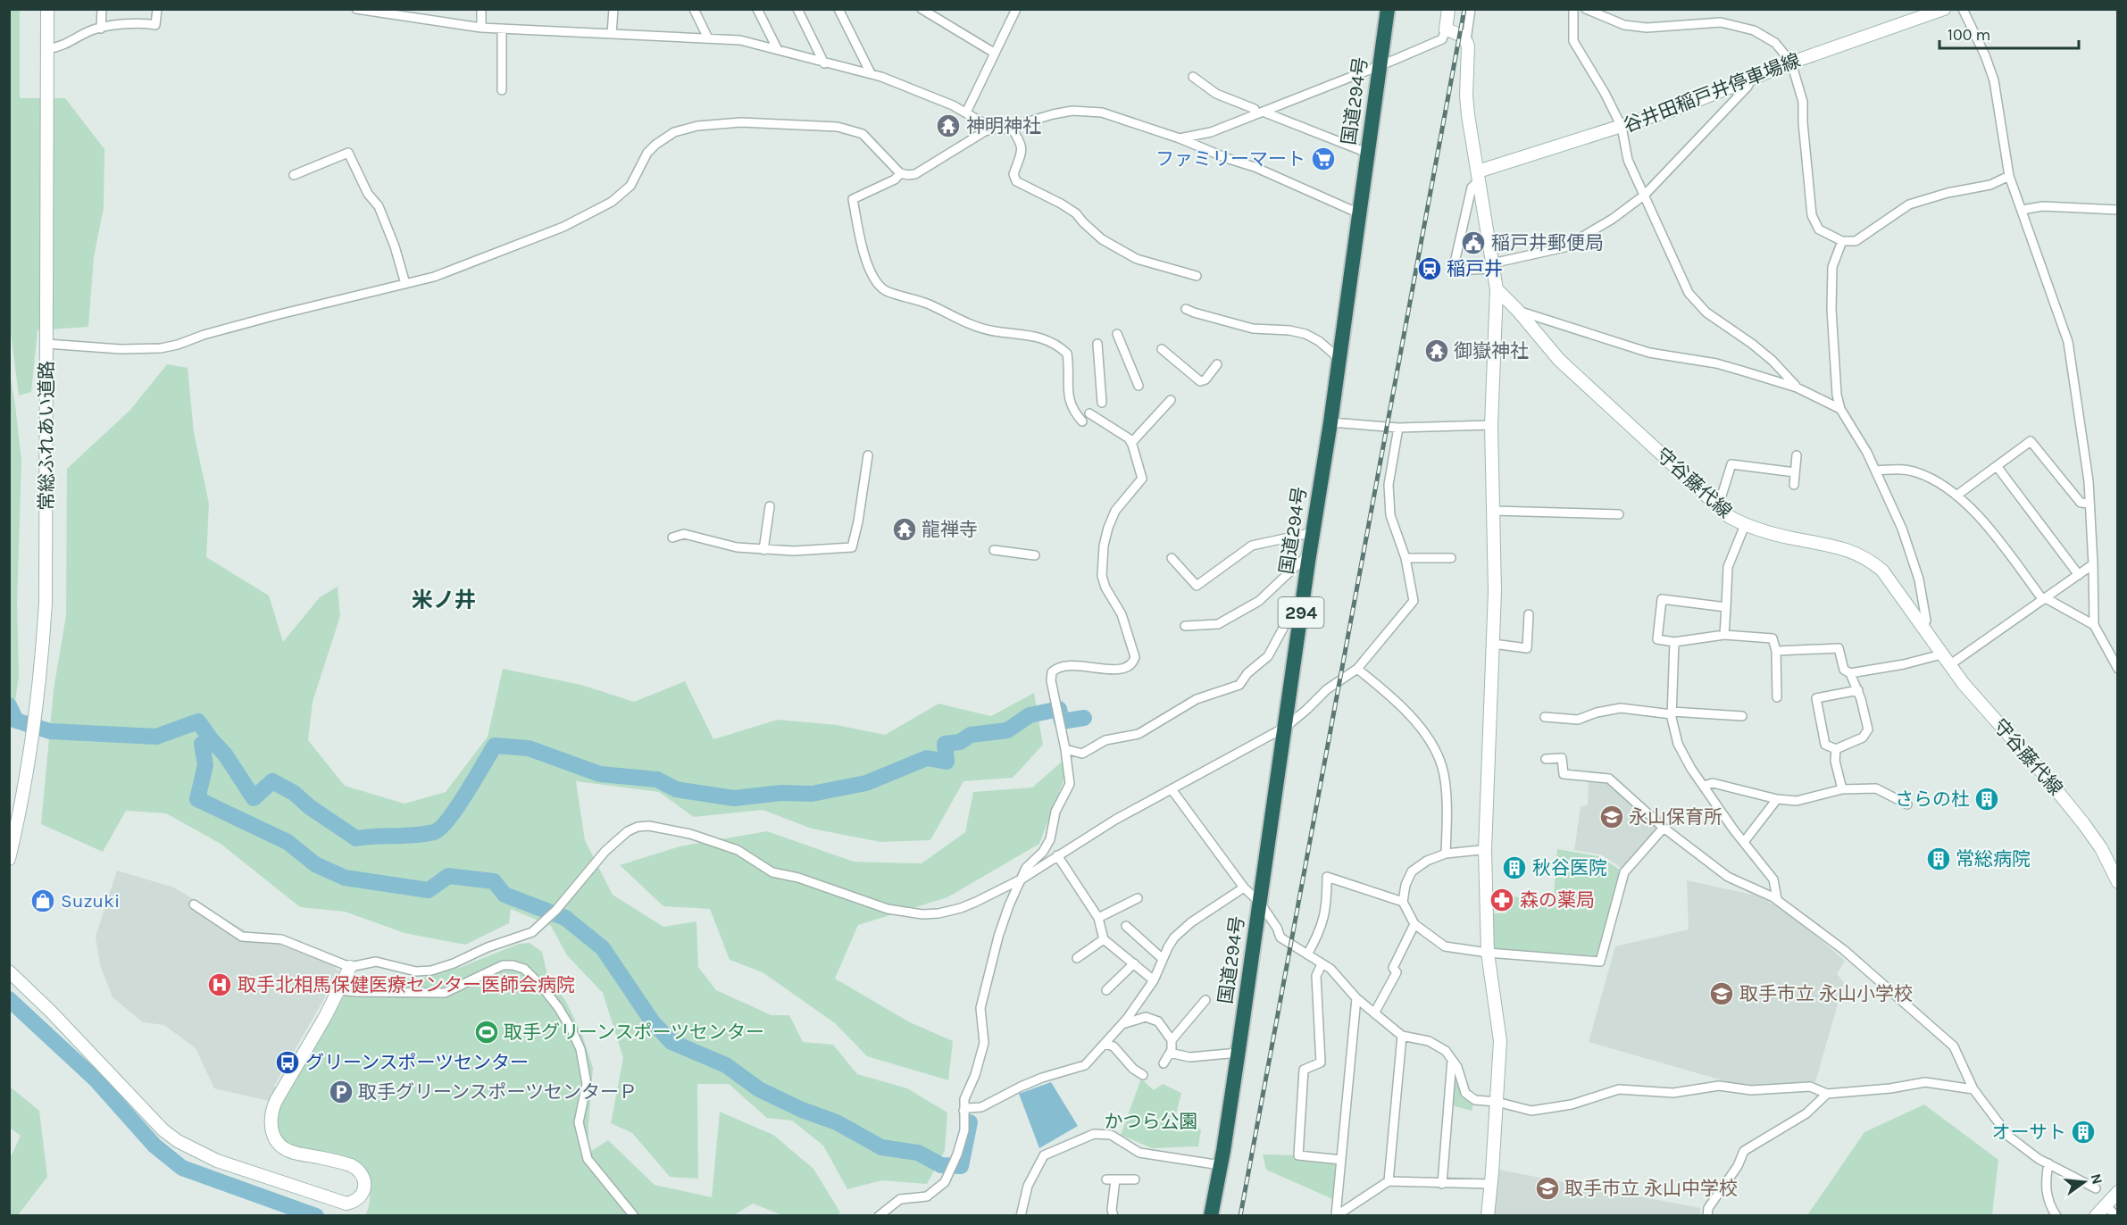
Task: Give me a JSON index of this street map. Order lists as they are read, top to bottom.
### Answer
{
  "streets": {
    "highway": ["国道294号", "294"],
    "street": ["谷井田稲戸井停車場線", "常総ふれあい道路", "守谷藤代線"]
  },
  "districts": ["米ノ井"],
  "parks": ["かつら公園"],
  "places": {
    "temple": ["神明神社", "御嶽神社", "龍禅寺"],
    "supermarket": ["ファミリーマート"],
    "public building": ["稲戸井郵便局"],
    "station": ["稲戸井"],
    "building": [
      "さらの杜",
      "常総病院",
      "秋谷医院",
      "オーサト"
    ],
    "school or university": ["永山保育所", "取手市立 永山小学校", "取手市立 永山中学校"],
    "pharmacy": ["森の薬局"],
    "shop": ["Suzuki"],
    "hospital": ["取手北相馬保健医療センター医師会病院"],
    "sports": ["取手グリーンスポーツセンター"],
    "bus stop": ["グリーンスポーツセンター"],
    "parking": ["取手グリーンスポーツセンターＰ"]
  },
  "scale_bar": "100 m",
  "north": "right"
}
